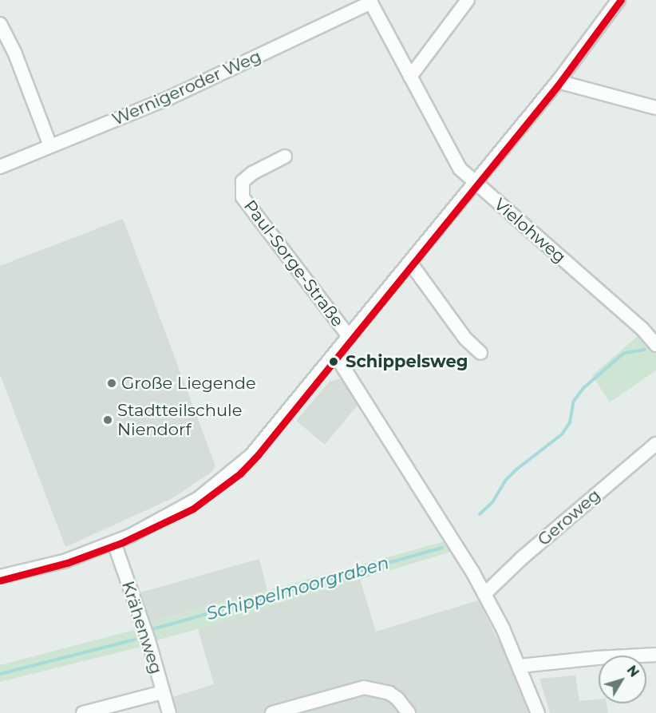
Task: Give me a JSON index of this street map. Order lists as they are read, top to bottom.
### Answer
{
  "streets": {
    "street": [
      "Wernigeroder Weg",
      "Vielohweg",
      "Paul-Sorge-Straße",
      "Geroweg",
      "Krähenweg"
    ]
  },
  "crossings": [
    ["Wernigeroder Weg", "Vielohweg"],
    ["Vielohweg", "Paul-Sorge-Straße"],
    ["Paul-Sorge-Straße", "Krähenweg"]
  ],
  "water": ["Schippelmoorgraben"],
  "places": ["Schippelsweg", "Große Liegende", "Stadtteilschule Niendorf"],
  "north": "top right"
}
